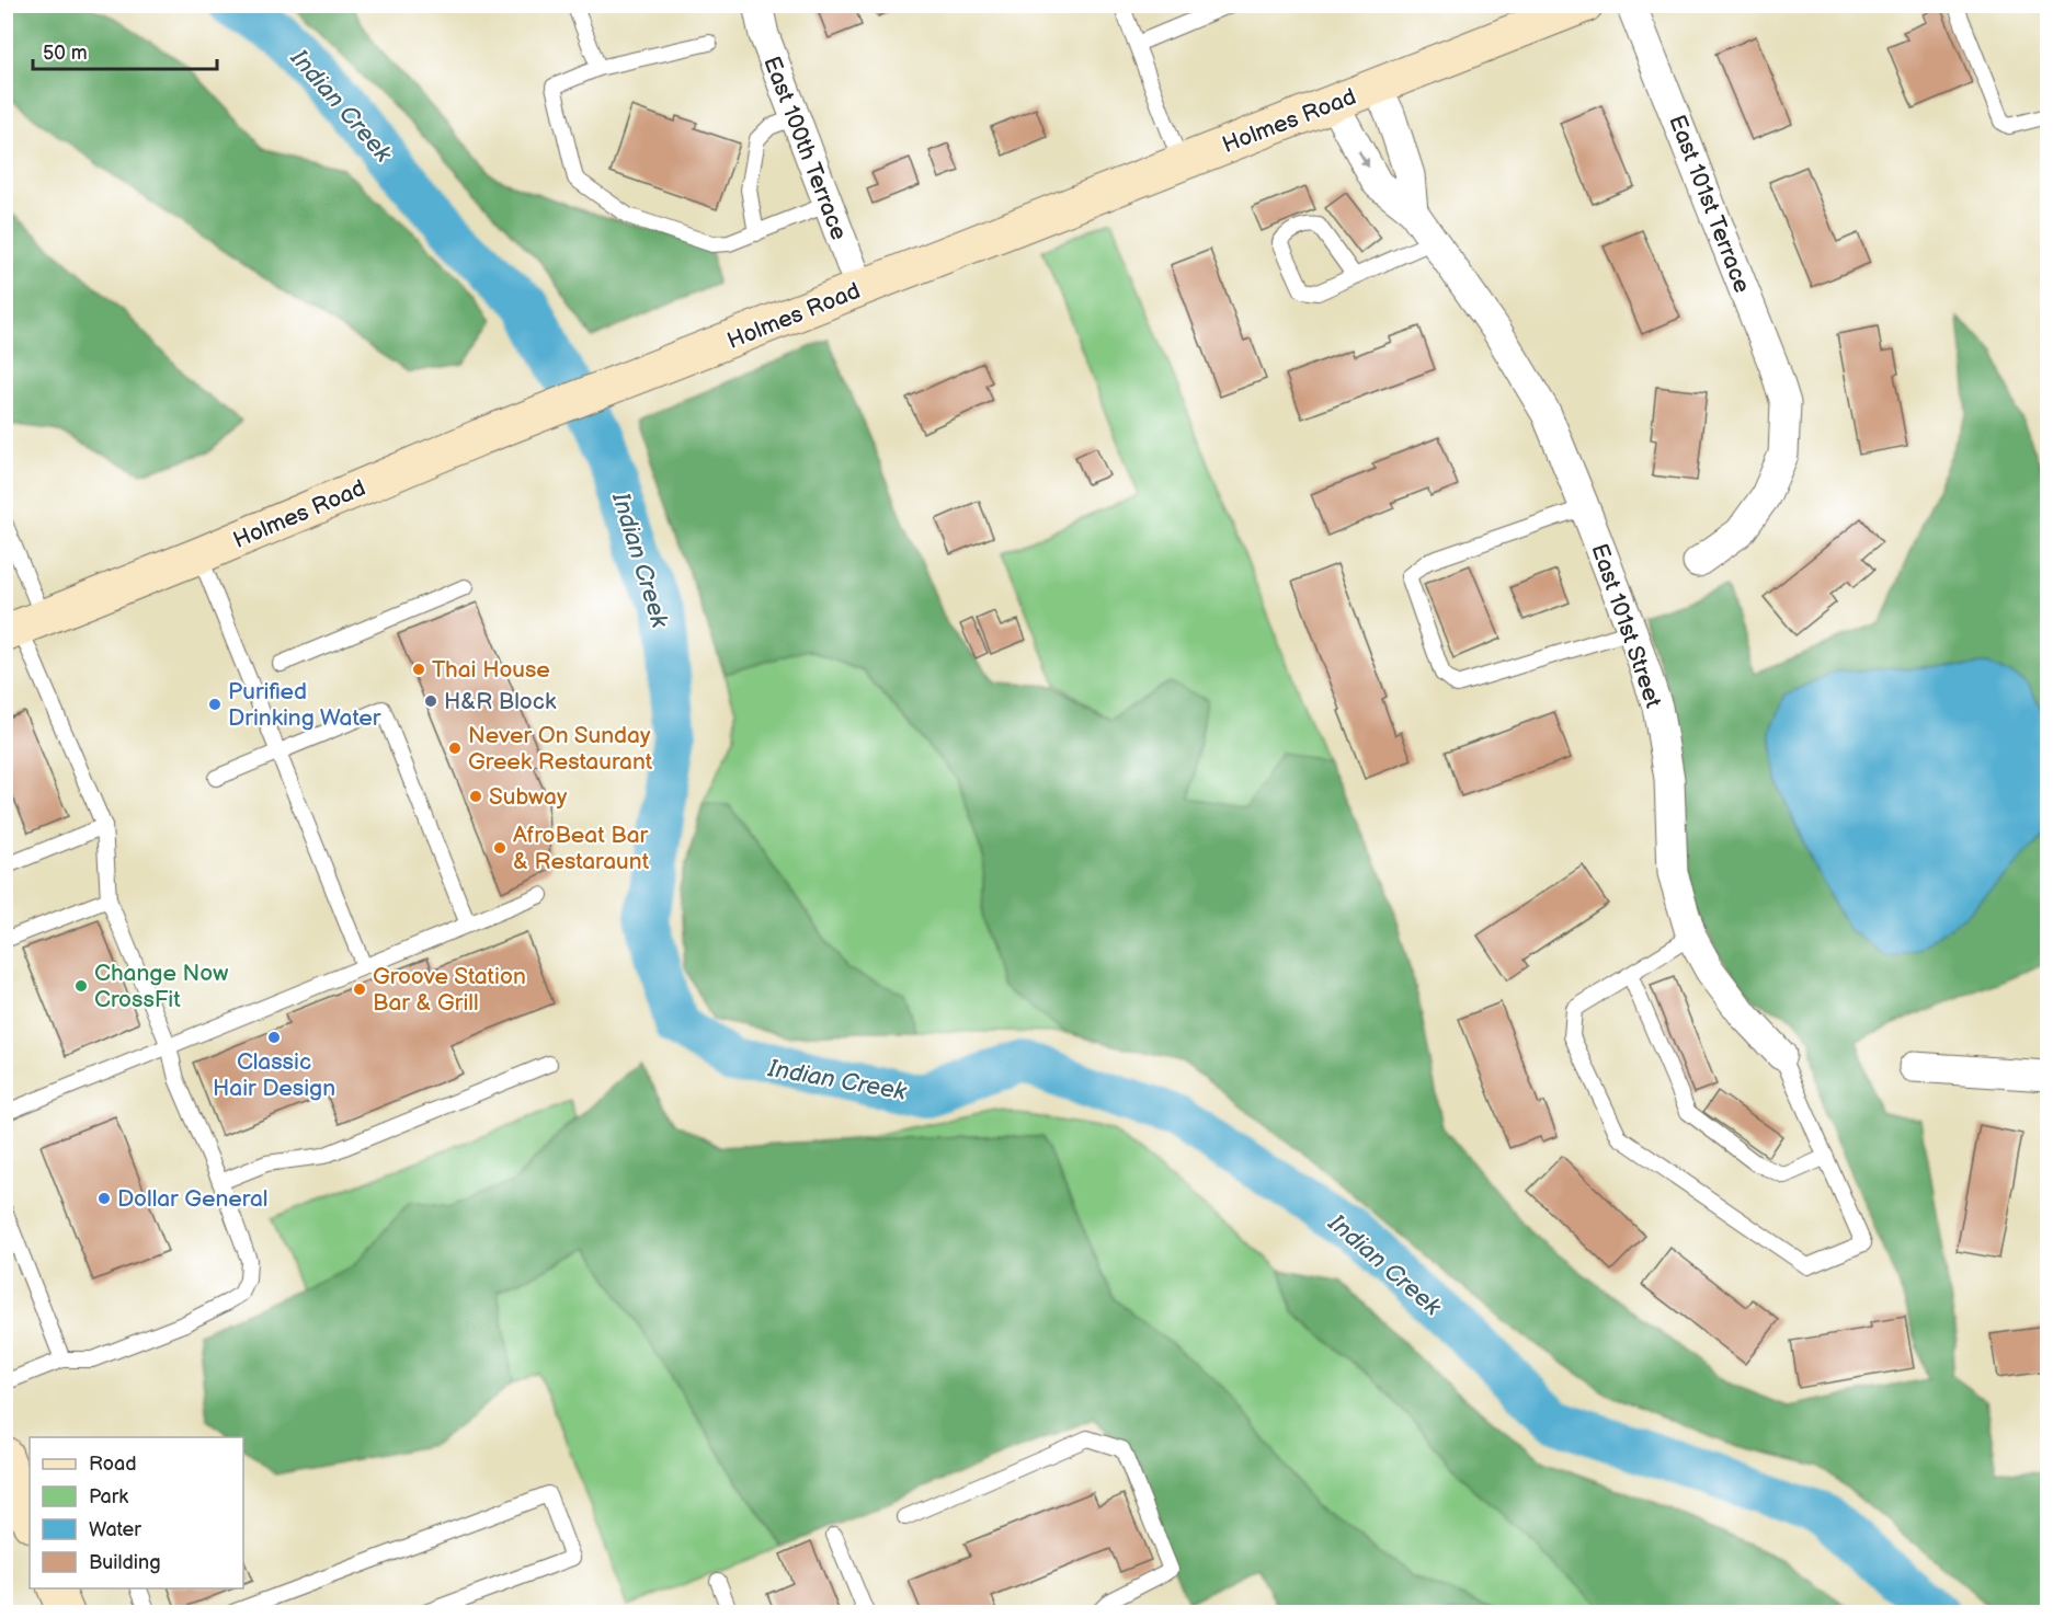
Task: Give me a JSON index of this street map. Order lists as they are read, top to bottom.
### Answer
{
  "streets": {
    "main road": ["Holmes Road"],
    "street": ["East 100th Terrace", "East 101st Terrace", "East 101st Street"]
  },
  "crossings": [
    ["Holmes Road", "East 100th Terrace"],
    ["Holmes Road", "East 101st Street"]
  ],
  "water": ["Indian Creek"],
  "places": [
    "Thai House",
    "H&R Block",
    "Purified Drinking Water",
    "Never On Sunday Greek Restaurant",
    "Subway",
    "AfroBeat Bar & Restaraunt",
    "Change Now CrossFit",
    "Groove Station Bar & Grill",
    "Classic Hair Design",
    "Dollar General"
  ],
  "legend": [
    "Road",
    "Park",
    "Water",
    "Building"
  ],
  "scale_bar": "50 m"
}
